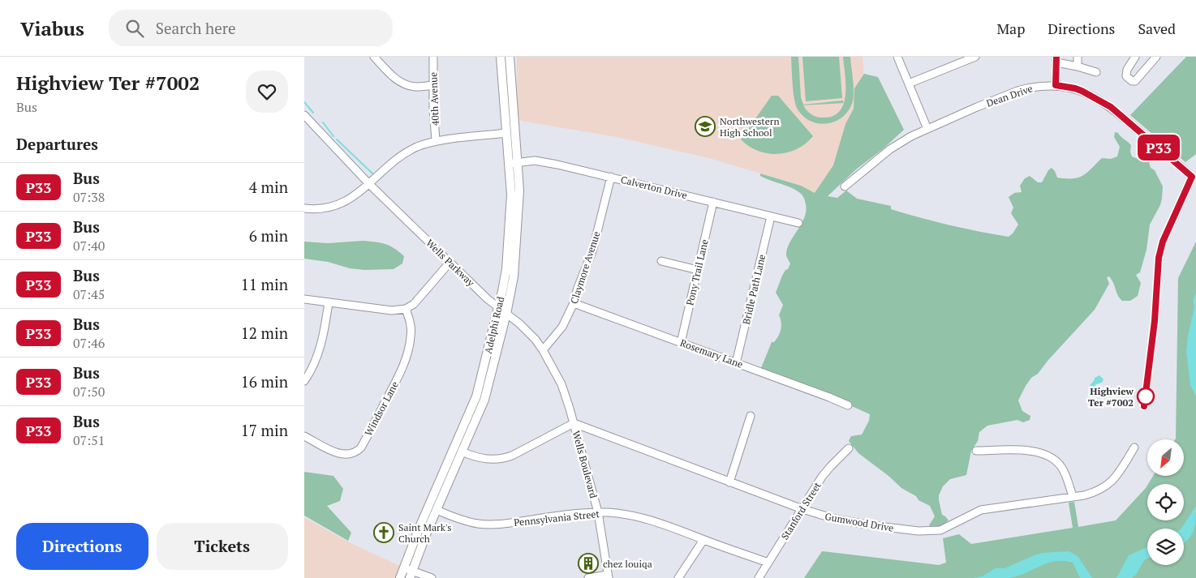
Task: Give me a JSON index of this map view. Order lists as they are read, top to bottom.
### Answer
{
  "streets": {
    "main road": ["Adelphi Road"],
    "street": [
      "Dean Drive",
      "40th Avenue",
      "Calverton Drive",
      "Wells Parkway",
      "Claymore Avenue",
      "Pony Trail Lane",
      "Bridle Path Lane",
      "Rosemary Lane",
      "Windsor Lane",
      "Wells Boulevard",
      "Stanford Street",
      "Pennsylvania Street",
      "Gumwood Drive"
    ]
  },
  "crossings": [
    ["Calverton Drive", "Claymore Avenue"],
    ["Calverton Drive", "Pony Trail Lane"],
    ["Calverton Drive", "Bridle Path Lane"],
    ["Calverton Drive", "Adelphi Road"],
    ["Wells Parkway", "Claymore Avenue"],
    ["Wells Parkway", "Adelphi Road"],
    ["Wells Parkway", "Wells Boulevard"],
    ["Wells Parkway", "Gumwood Drive"],
    ["Claymore Avenue", "Rosemary Lane"],
    ["Pony Trail Lane", "Rosemary Lane"],
    ["Bridle Path Lane", "Rosemary Lane"],
    ["Adelphi Road", "Pennsylvania Street"],
    ["Wells Boulevard", "Pennsylvania Street"],
    ["Wells Boulevard", "Gumwood Drive"],
    ["Stanford Street", "Pennsylvania Street"],
    ["Stanford Street", "Gumwood Drive"]
  ],
  "places": {
    "school or university": ["Northwestern High School"],
    "other": ["Highview Ter #7002"],
    "church": ["Saint Mark's Church"],
    "building": ["chez louiqa"]
  },
  "lines": ["bus line P33"],
  "north": "bottom left",
  "page": {
    "header": "Viabus",
    "search": "Search here",
    "nav": ["Map", "Directions", "Saved"],
    "heading": [
      ["Highview Ter #7002", "Bus"],
      "Departures"
    ],
    "on_map": "P33",
    "list": [
      {
        "mark": "P33",
        "name": "Bus",
        "note": "07:38",
        "value": "4 min"
      },
      {
        "mark": "P33",
        "name": "Bus",
        "note": "07:40",
        "value": "6 min"
      },
      {
        "mark": "P33",
        "name": "Bus",
        "note": "07:45",
        "value": "11 min"
      },
      {
        "mark": "P33",
        "name": "Bus",
        "note": "07:46",
        "value": "12 min"
      },
      {
        "mark": "P33",
        "name": "Bus",
        "note": "07:50",
        "value": "16 min"
      },
      {
        "mark": "P33",
        "name": "Bus",
        "note": "07:51",
        "value": "17 min"
      }
    ],
    "buttons": ["Directions", "Tickets"]
  }
}
